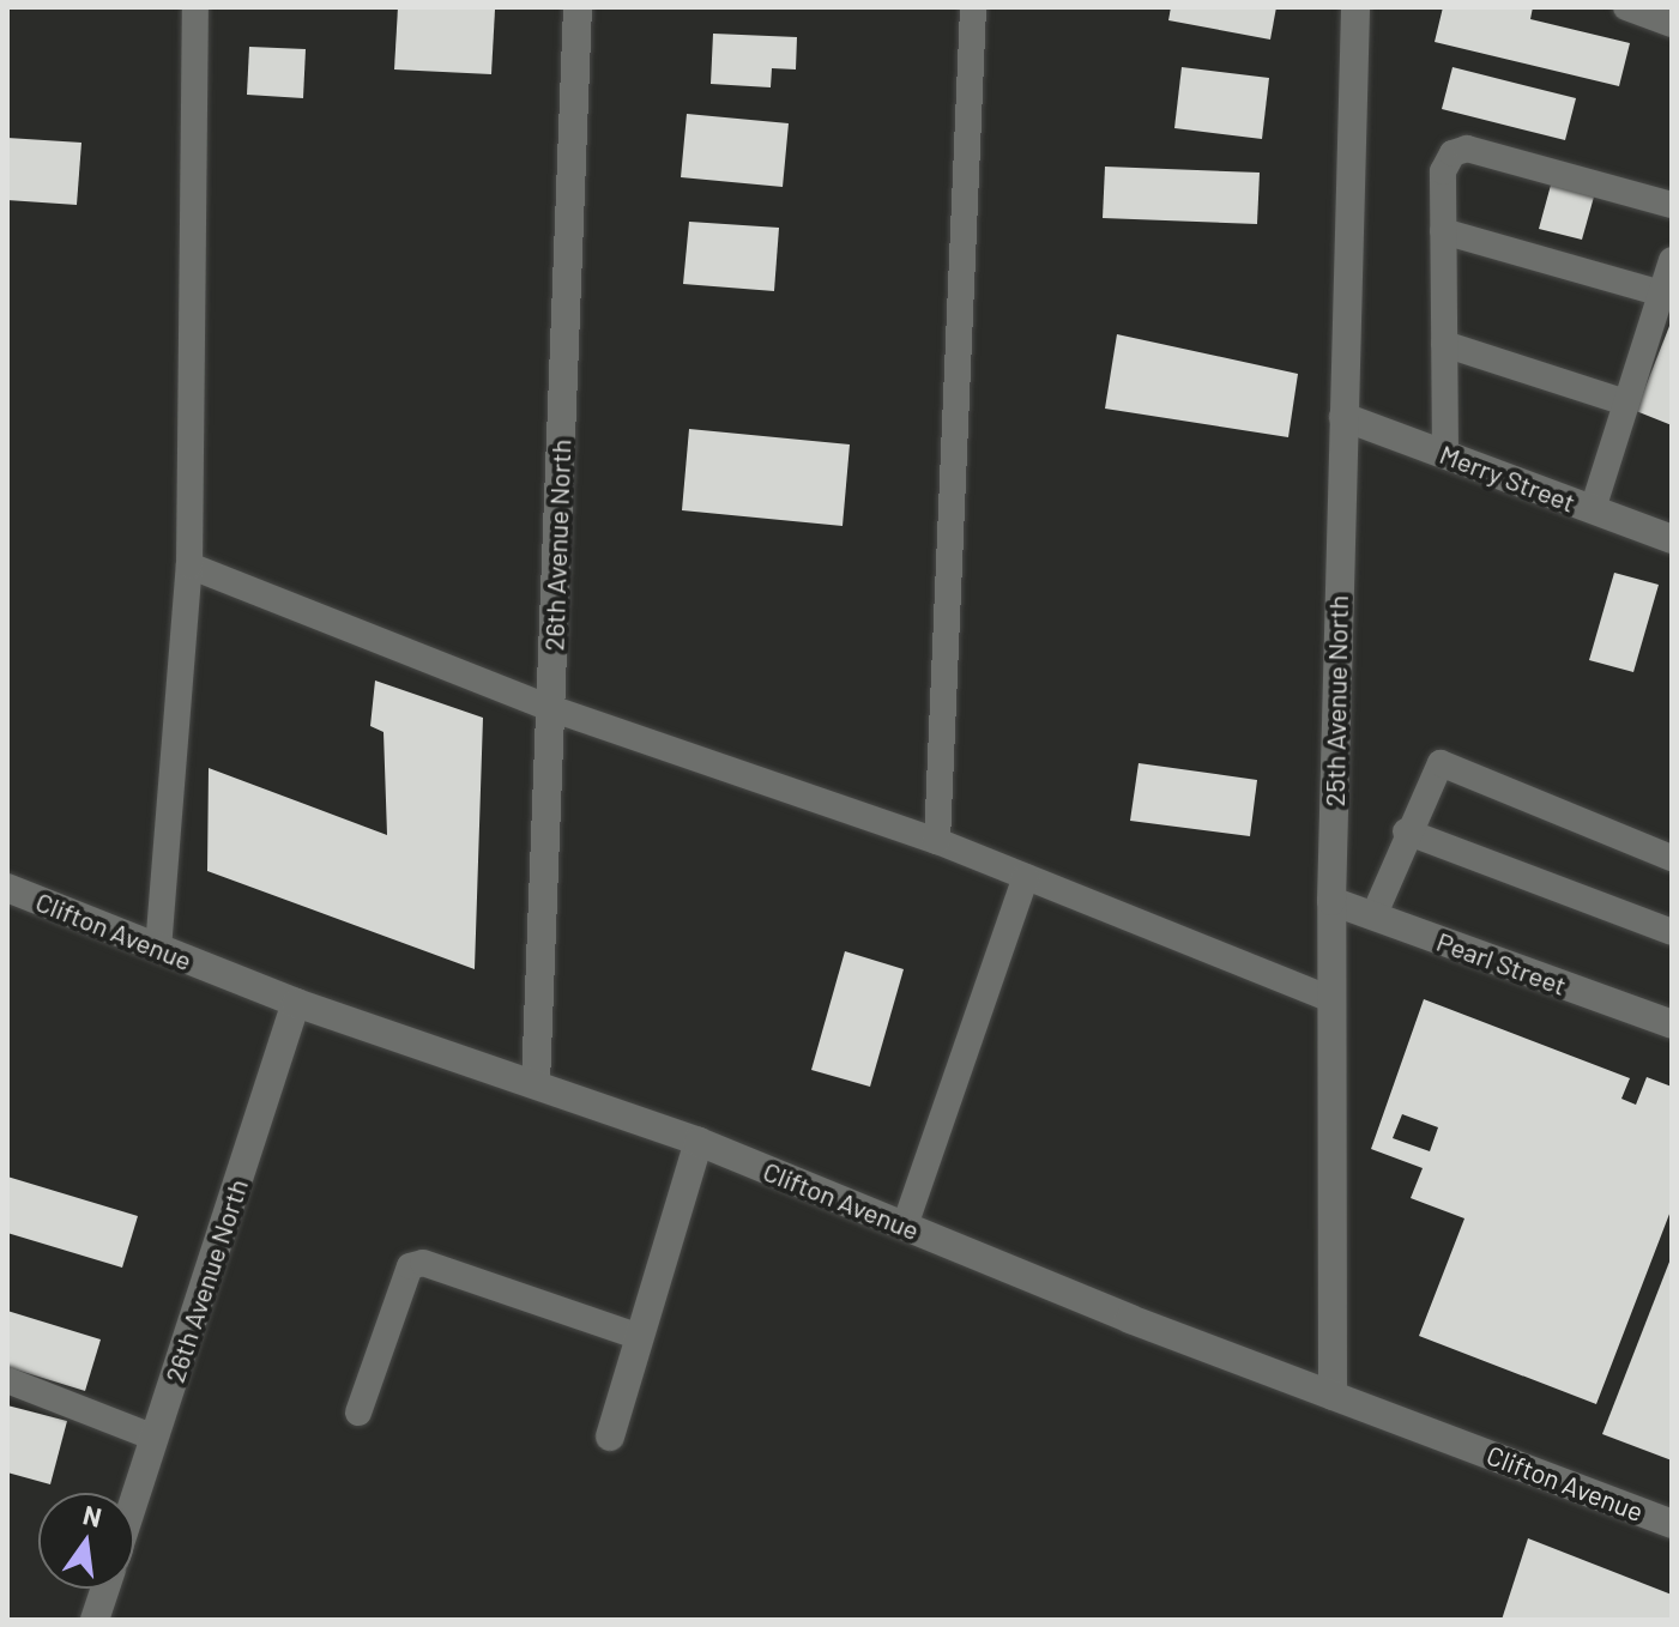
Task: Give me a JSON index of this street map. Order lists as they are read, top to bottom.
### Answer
{
  "streets": {
    "street": [
      "Merry Street",
      "26th Avenue North",
      "25th Avenue North",
      "Clifton Avenue",
      "Pearl Street"
    ]
  },
  "crossings": [
    ["Merry Street", "25th Avenue North"],
    ["26th Avenue North", "Clifton Avenue"],
    ["25th Avenue North", "Clifton Avenue"],
    ["25th Avenue North", "Pearl Street"]
  ],
  "north": "top"
}
